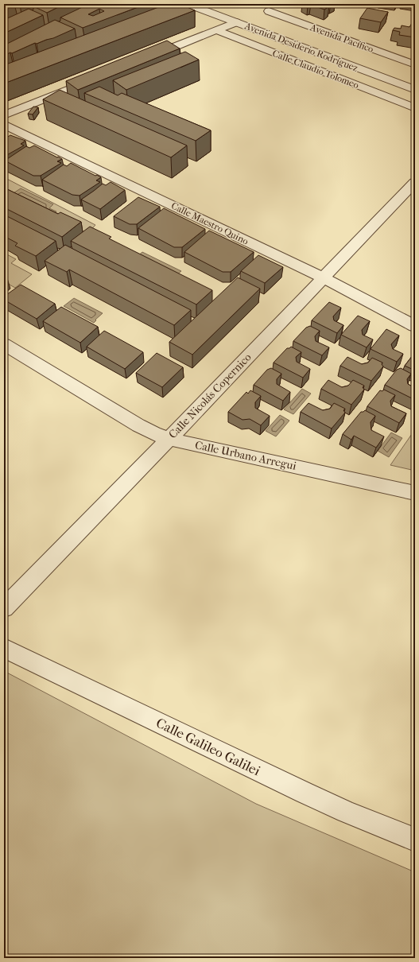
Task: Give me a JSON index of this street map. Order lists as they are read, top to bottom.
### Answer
{
  "streets": {
    "street": [
      "Avenida Pacífico",
      "Avenida Desiderio Rodríguez",
      "Calle Claudio Tolomeo",
      "Calle Maestro Quino",
      "Calle Nicolás Copernico",
      "Calle Urbano Arregui",
      "Calle Galileo Galilei"
    ]
  },
  "crossings": [
    ["Calle Maestro Quino", "Calle Nicolás Copernico"],
    ["Calle Nicolás Copernico", "Calle Urbano Arregui"]
  ]
}
